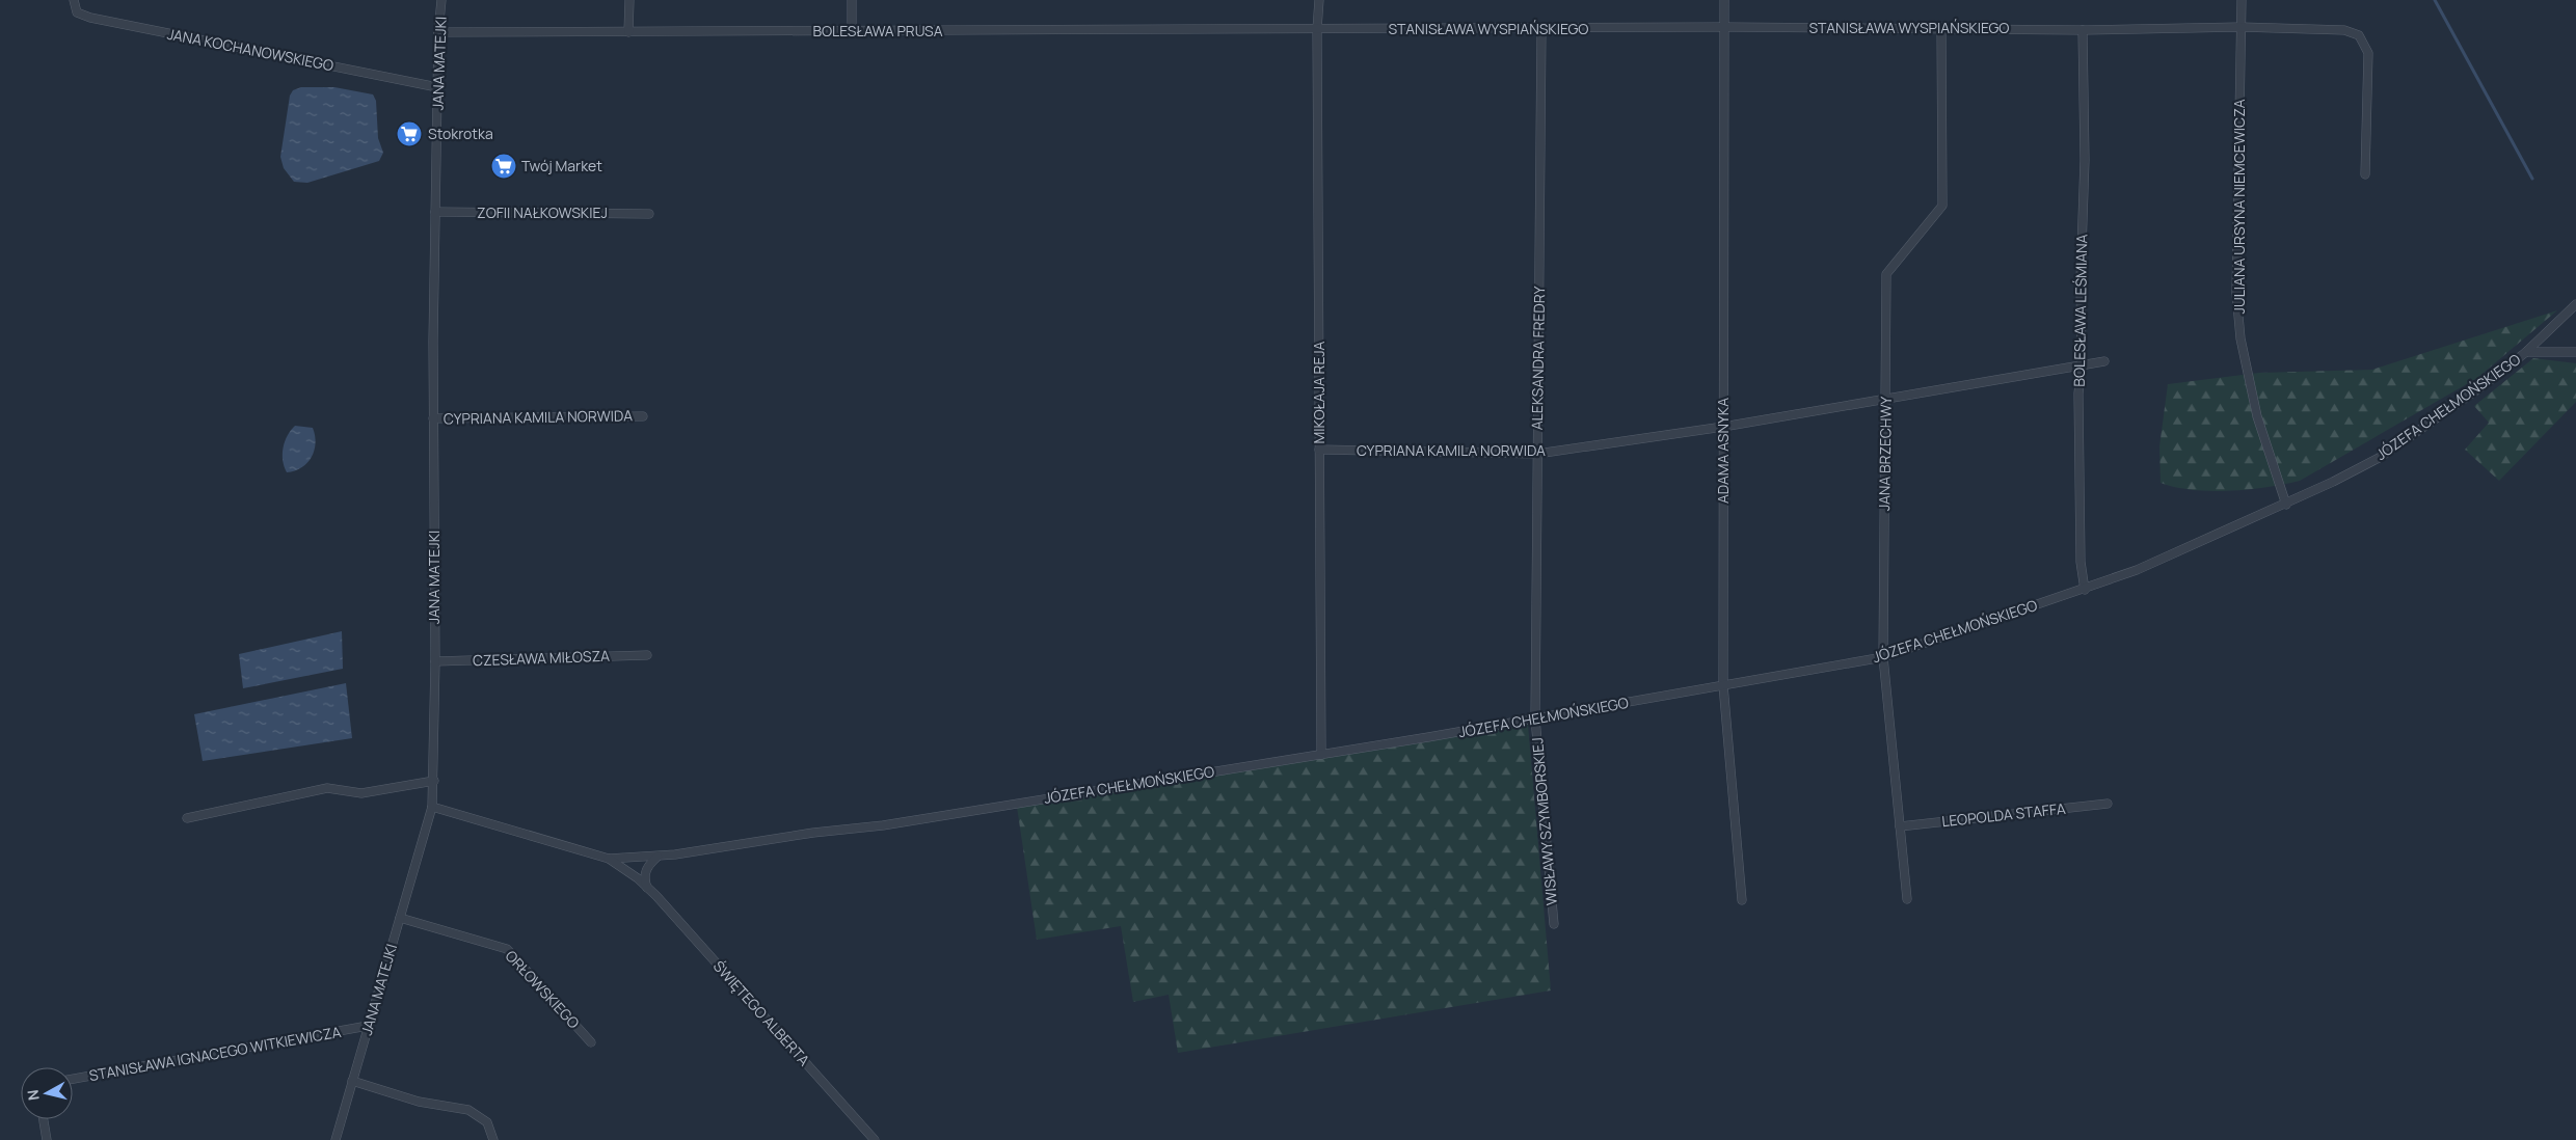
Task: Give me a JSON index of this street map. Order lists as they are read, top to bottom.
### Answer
{
  "streets": {
    "street": [
      "STANISŁAWA WYSPIAŃSKIEGO",
      "BOLESŁAWA PRUSA",
      "JANA KOCHANOWSKIEGO",
      "JANA MATEJKI",
      "JULIANA URSYNA NIEMCEWICZA",
      "ZOFII NAŁKOWSKIEJ",
      "BOLESŁAWA LEŚMIANA",
      "ALEKSANDRA FREDRY",
      "MIKOŁAJA REJA",
      "JÓZEFA CHEŁMOŃSKIEGO",
      "CYPRIANA KAMILA NORWIDA",
      "ADAMA ASNYKA",
      "JANA BRZECHWY",
      "CZESŁAWA MIŁOSZA",
      "LEOPOLDA STAFFA",
      "WISŁAWY SZYMBORSKIEJ",
      "ORŁOWSKIEGO",
      "ŚWIĘTEGO ALBERTA",
      "STANISŁAWA IGNACEGO WITKIEWICZA"
    ]
  },
  "crossings": [
    ["STANISŁAWA WYSPIAŃSKIEGO", "BOLESŁAWA PRUSA"],
    ["STANISŁAWA WYSPIAŃSKIEGO", "JULIANA URSYNA NIEMCEWICZA"],
    ["STANISŁAWA WYSPIAŃSKIEGO", "BOLESŁAWA LEŚMIANA"],
    ["STANISŁAWA WYSPIAŃSKIEGO", "ALEKSANDRA FREDRY"],
    ["STANISŁAWA WYSPIAŃSKIEGO", "MIKOŁAJA REJA"],
    ["STANISŁAWA WYSPIAŃSKIEGO", "ADAMA ASNYKA"],
    ["STANISŁAWA WYSPIAŃSKIEGO", "JANA BRZECHWY"],
    ["BOLESŁAWA PRUSA", "JANA MATEJKI"],
    ["BOLESŁAWA PRUSA", "MIKOŁAJA REJA"],
    ["JANA KOCHANOWSKIEGO", "JANA MATEJKI"],
    ["JANA MATEJKI", "ZOFII NAŁKOWSKIEJ"],
    ["JANA MATEJKI", "JÓZEFA CHEŁMOŃSKIEGO"],
    ["JANA MATEJKI", "CYPRIANA KAMILA NORWIDA"],
    ["JANA MATEJKI", "CZESŁAWA MIŁOSZA"],
    ["JANA MATEJKI", "ORŁOWSKIEGO"],
    ["JANA MATEJKI", "STANISŁAWA IGNACEGO WITKIEWICZA"],
    ["JULIANA URSYNA NIEMCEWICZA", "JÓZEFA CHEŁMOŃSKIEGO"],
    ["BOLESŁAWA LEŚMIANA", "JÓZEFA CHEŁMOŃSKIEGO"],
    ["BOLESŁAWA LEŚMIANA", "CYPRIANA KAMILA NORWIDA"],
    ["ALEKSANDRA FREDRY", "JÓZEFA CHEŁMOŃSKIEGO"],
    ["ALEKSANDRA FREDRY", "CYPRIANA KAMILA NORWIDA"],
    ["ALEKSANDRA FREDRY", "WISŁAWY SZYMBORSKIEJ"],
    ["MIKOŁAJA REJA", "JÓZEFA CHEŁMOŃSKIEGO"],
    ["MIKOŁAJA REJA", "CYPRIANA KAMILA NORWIDA"],
    ["JÓZEFA CHEŁMOŃSKIEGO", "ADAMA ASNYKA"],
    ["JÓZEFA CHEŁMOŃSKIEGO", "JANA BRZECHWY"],
    ["JÓZEFA CHEŁMOŃSKIEGO", "WISŁAWY SZYMBORSKIEJ"],
    ["JÓZEFA CHEŁMOŃSKIEGO", "ŚWIĘTEGO ALBERTA"],
    ["CYPRIANA KAMILA NORWIDA", "ADAMA ASNYKA"],
    ["CYPRIANA KAMILA NORWIDA", "JANA BRZECHWY"],
    ["JANA BRZECHWY", "LEOPOLDA STAFFA"]
  ],
  "places": {
    "supermarket": ["Stokrotka", "Twój Market"]
  },
  "north": "left"
}
